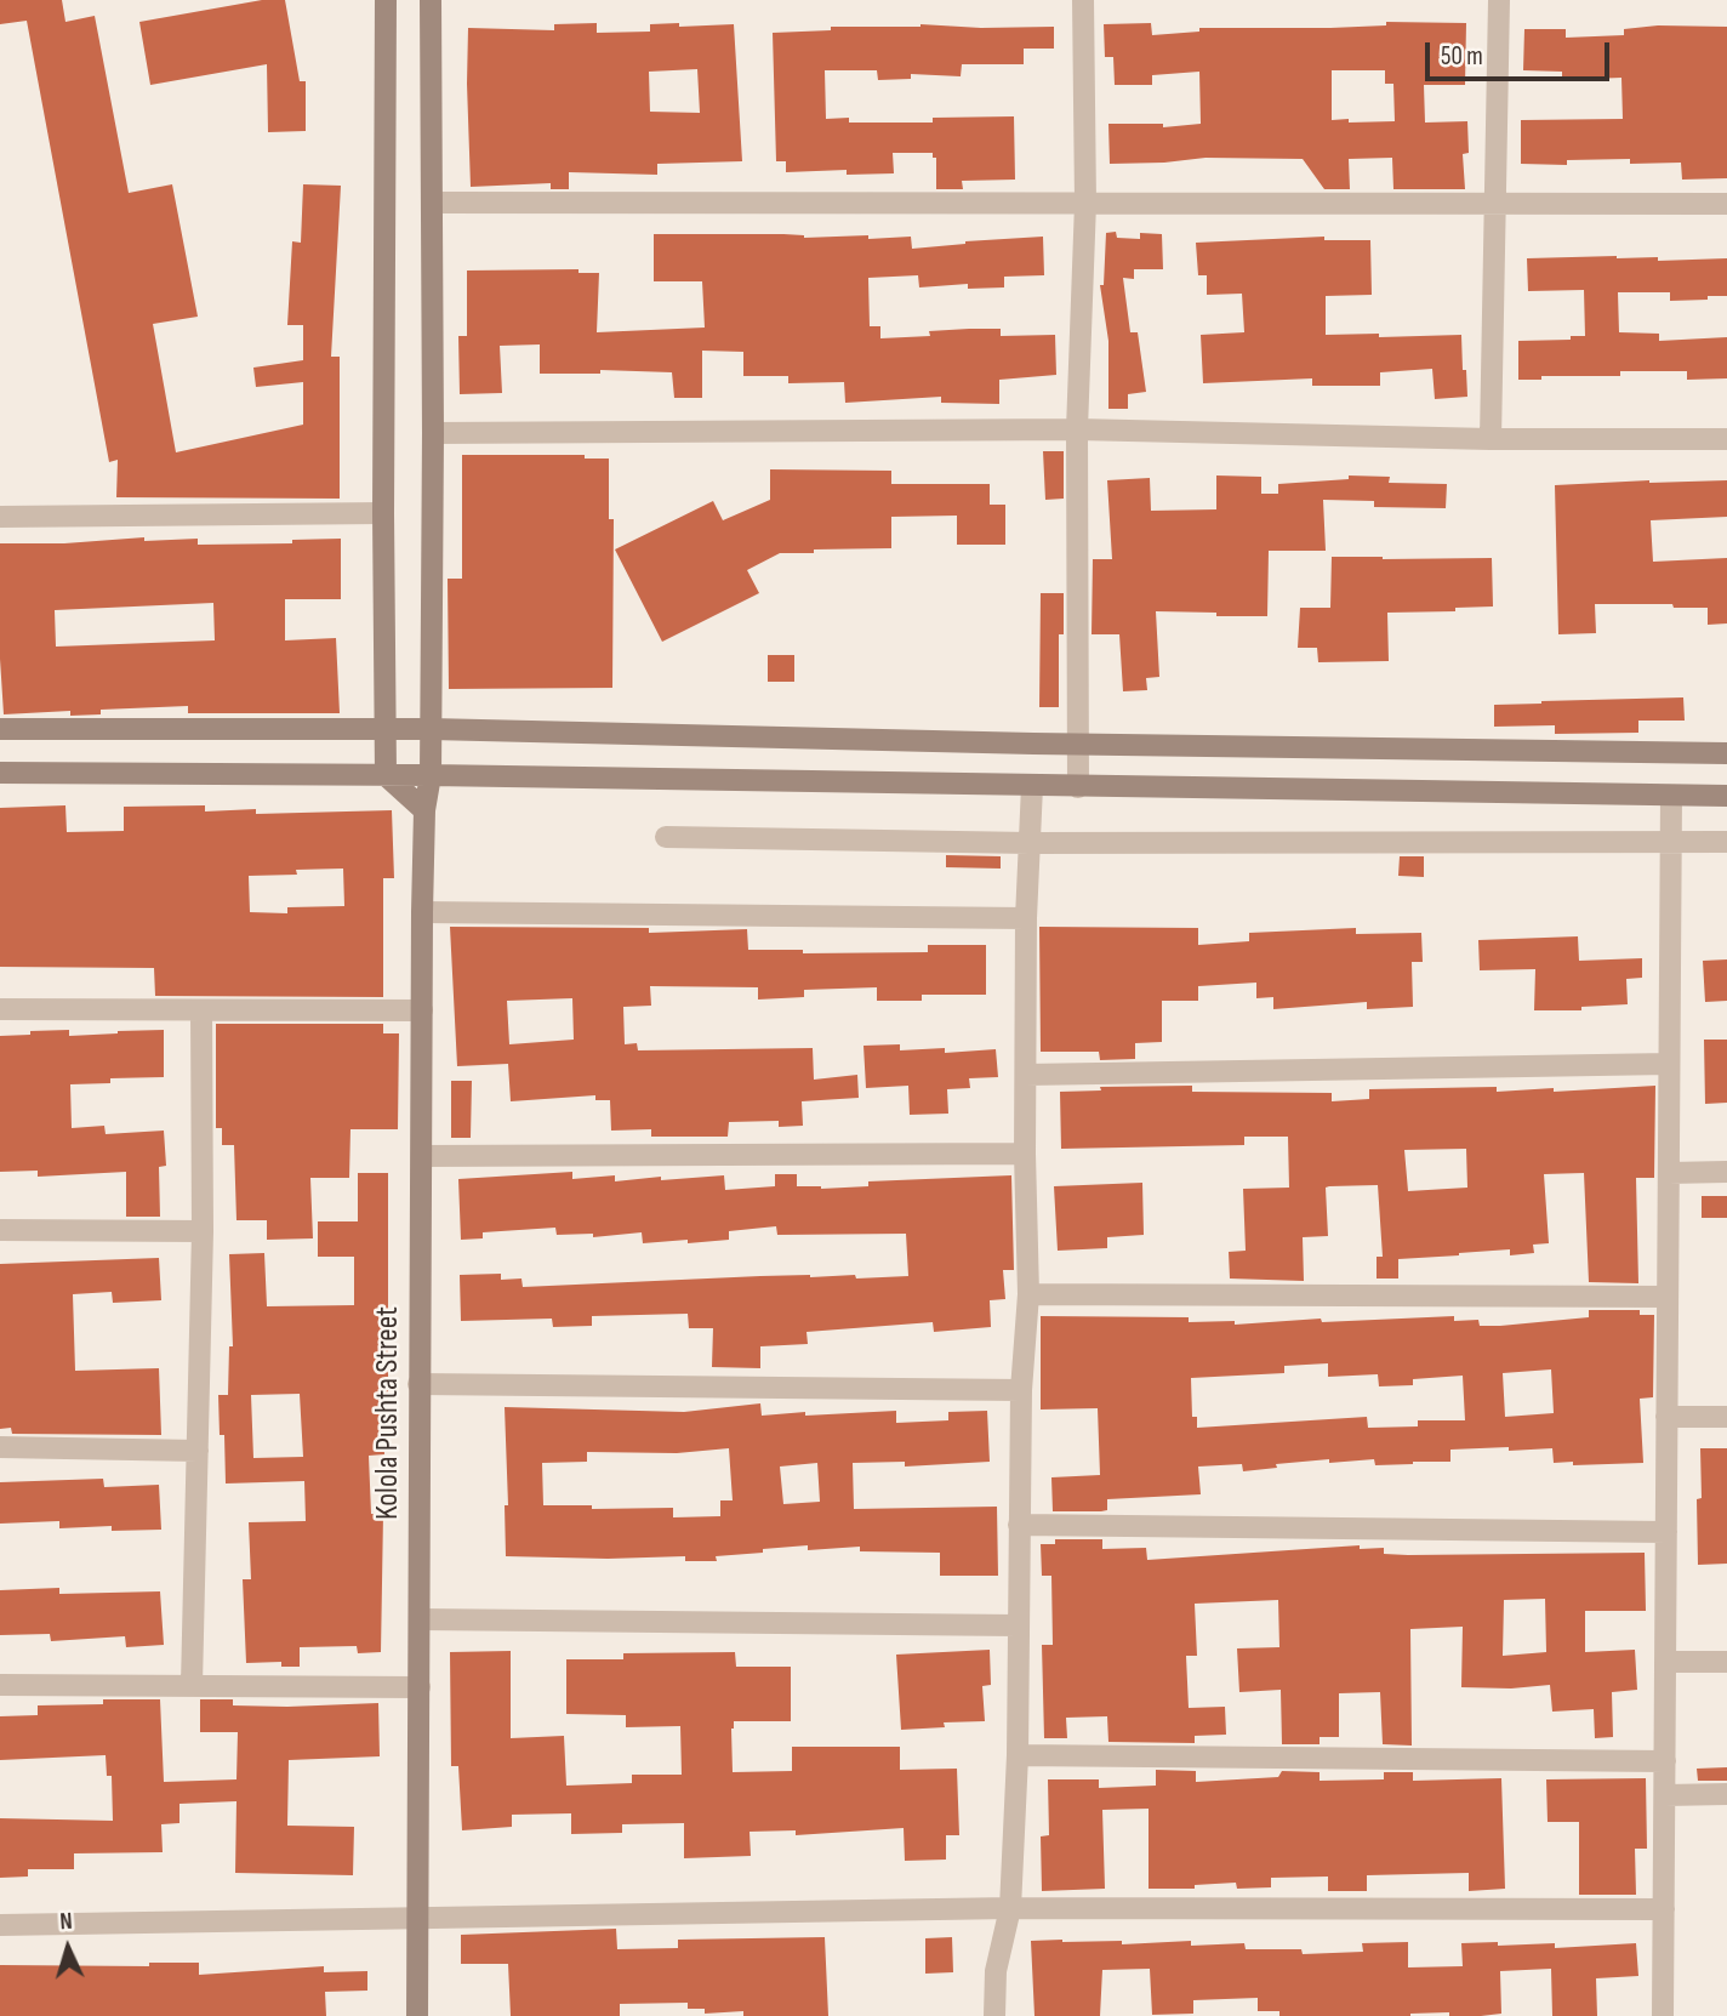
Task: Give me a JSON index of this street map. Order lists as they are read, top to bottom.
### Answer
{
  "streets": {
    "main road": ["Kolola Pushta Street"]
  },
  "scale_bar": "50 m",
  "north": "top"
}
